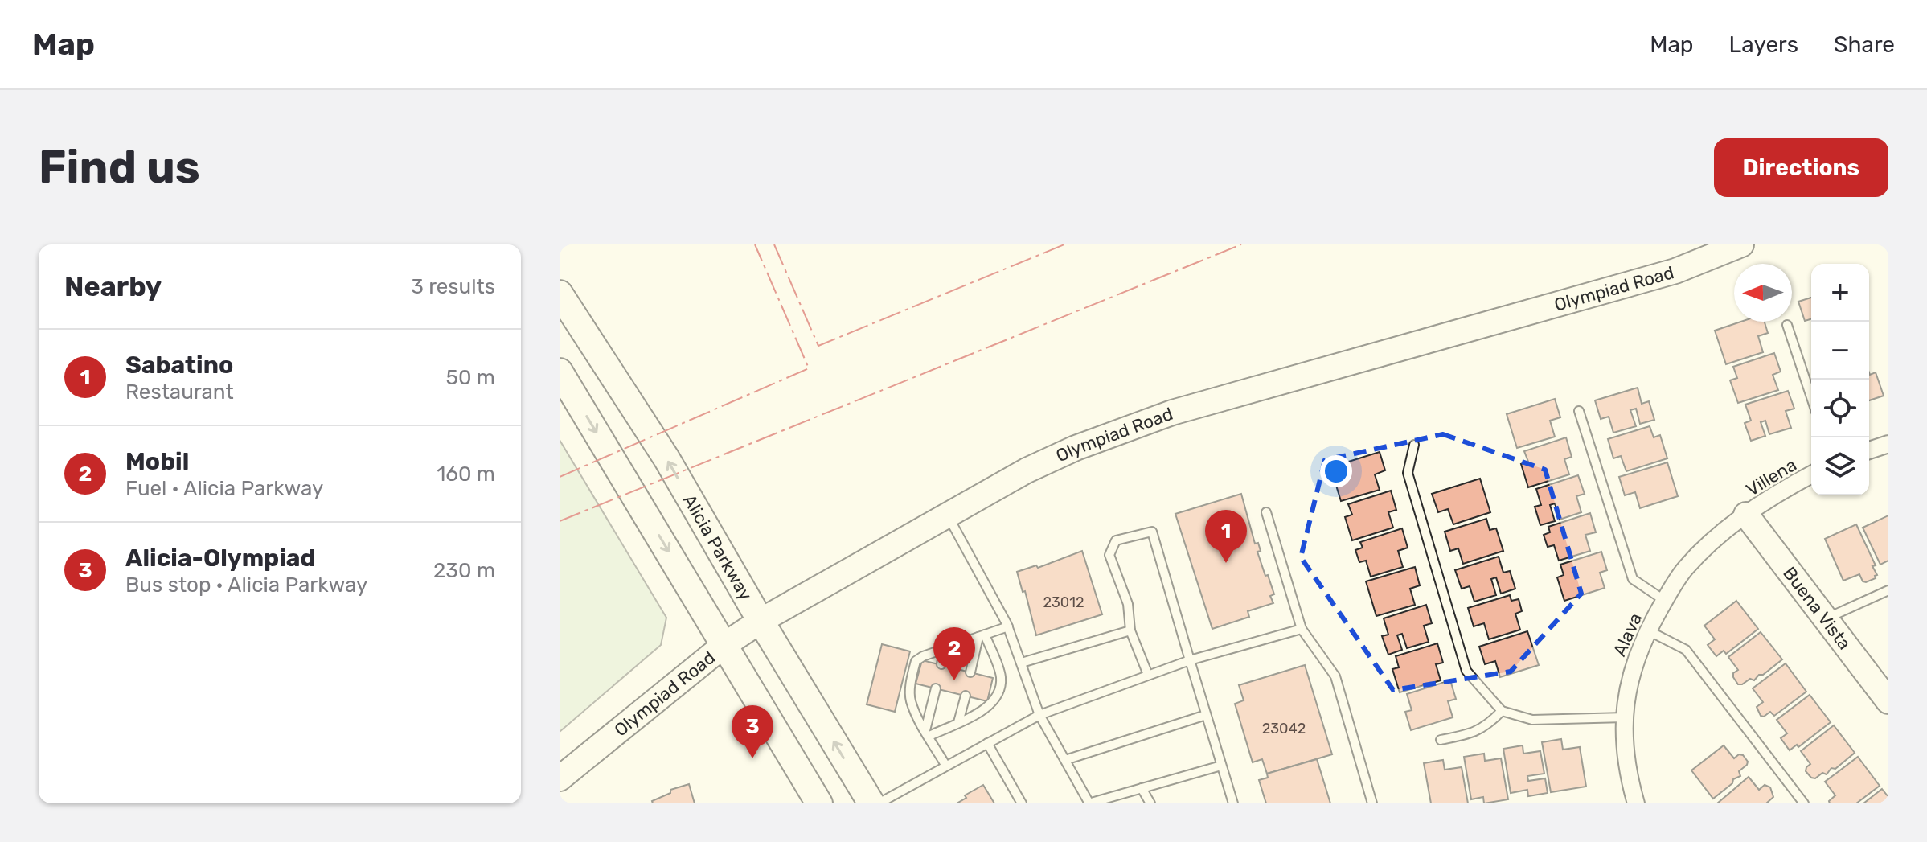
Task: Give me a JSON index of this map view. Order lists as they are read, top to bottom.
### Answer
{
  "streets": {
    "main road": ["Olympiad Road", "Alicia Parkway", "Buena Vista"],
    "street": ["Villena", "Alava"]
  },
  "crossings": [
    ["Olympiad Road", "Alicia Parkway"],
    ["Villena", "Buena Vista"],
    ["Villena", "Alava"],
    ["Buena Vista", "Alava"]
  ],
  "house_numbers": ["23012", "23042"],
  "north": "left",
  "page": {
    "header": "Map",
    "nav": ["Map", "Layers", "Share"],
    "buttons": "Directions",
    "title": "Find us",
    "heading": ["Nearby", "3 results"],
    "map_buttons": ["+", "−"],
    "list": [
      {
        "mark": "1",
        "name": "Sabatino",
        "note": "Restaurant",
        "value": "50 m"
      },
      {
        "mark": "2",
        "name": "Mobil",
        "note": "Fuel · Alicia Parkway",
        "value": "160 m"
      },
      {
        "mark": "3",
        "name": "Alicia-Olympiad",
        "note": "Bus stop · Alicia Parkway",
        "value": "230 m"
      }
    ],
    "pins": ["1", "2", "3"]
  }
}
